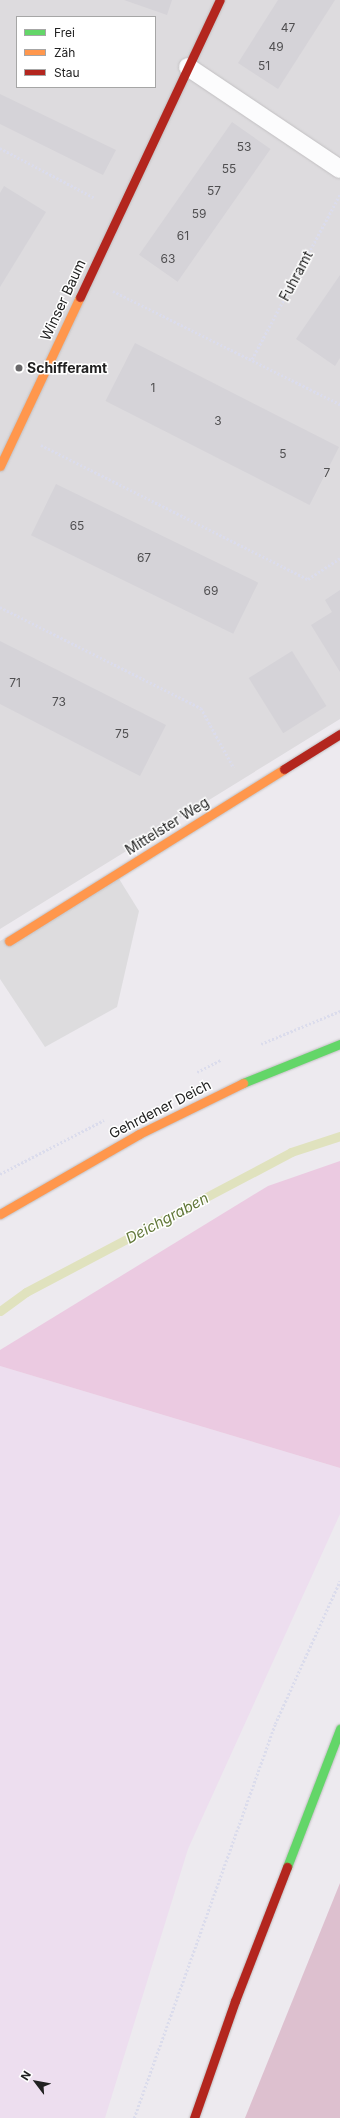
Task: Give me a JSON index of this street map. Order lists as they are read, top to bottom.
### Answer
{
  "streets": {
    "street": ["Winser Baum", "Mittelster Weg", "Gehrdener Deich"],
    "path": ["Fuhramt"]
  },
  "water": ["Deichgraben"],
  "places": ["Schifferamt"],
  "house_numbers": [
    "47",
    "49",
    "51",
    "53",
    "55",
    "57",
    "59",
    "61",
    "63",
    "1",
    "3",
    "5",
    "7",
    "65",
    "67",
    "69",
    "71",
    "73",
    "75"
  ],
  "legend": ["Frei", "Zäh", "Stau"],
  "north": "top left"
}
